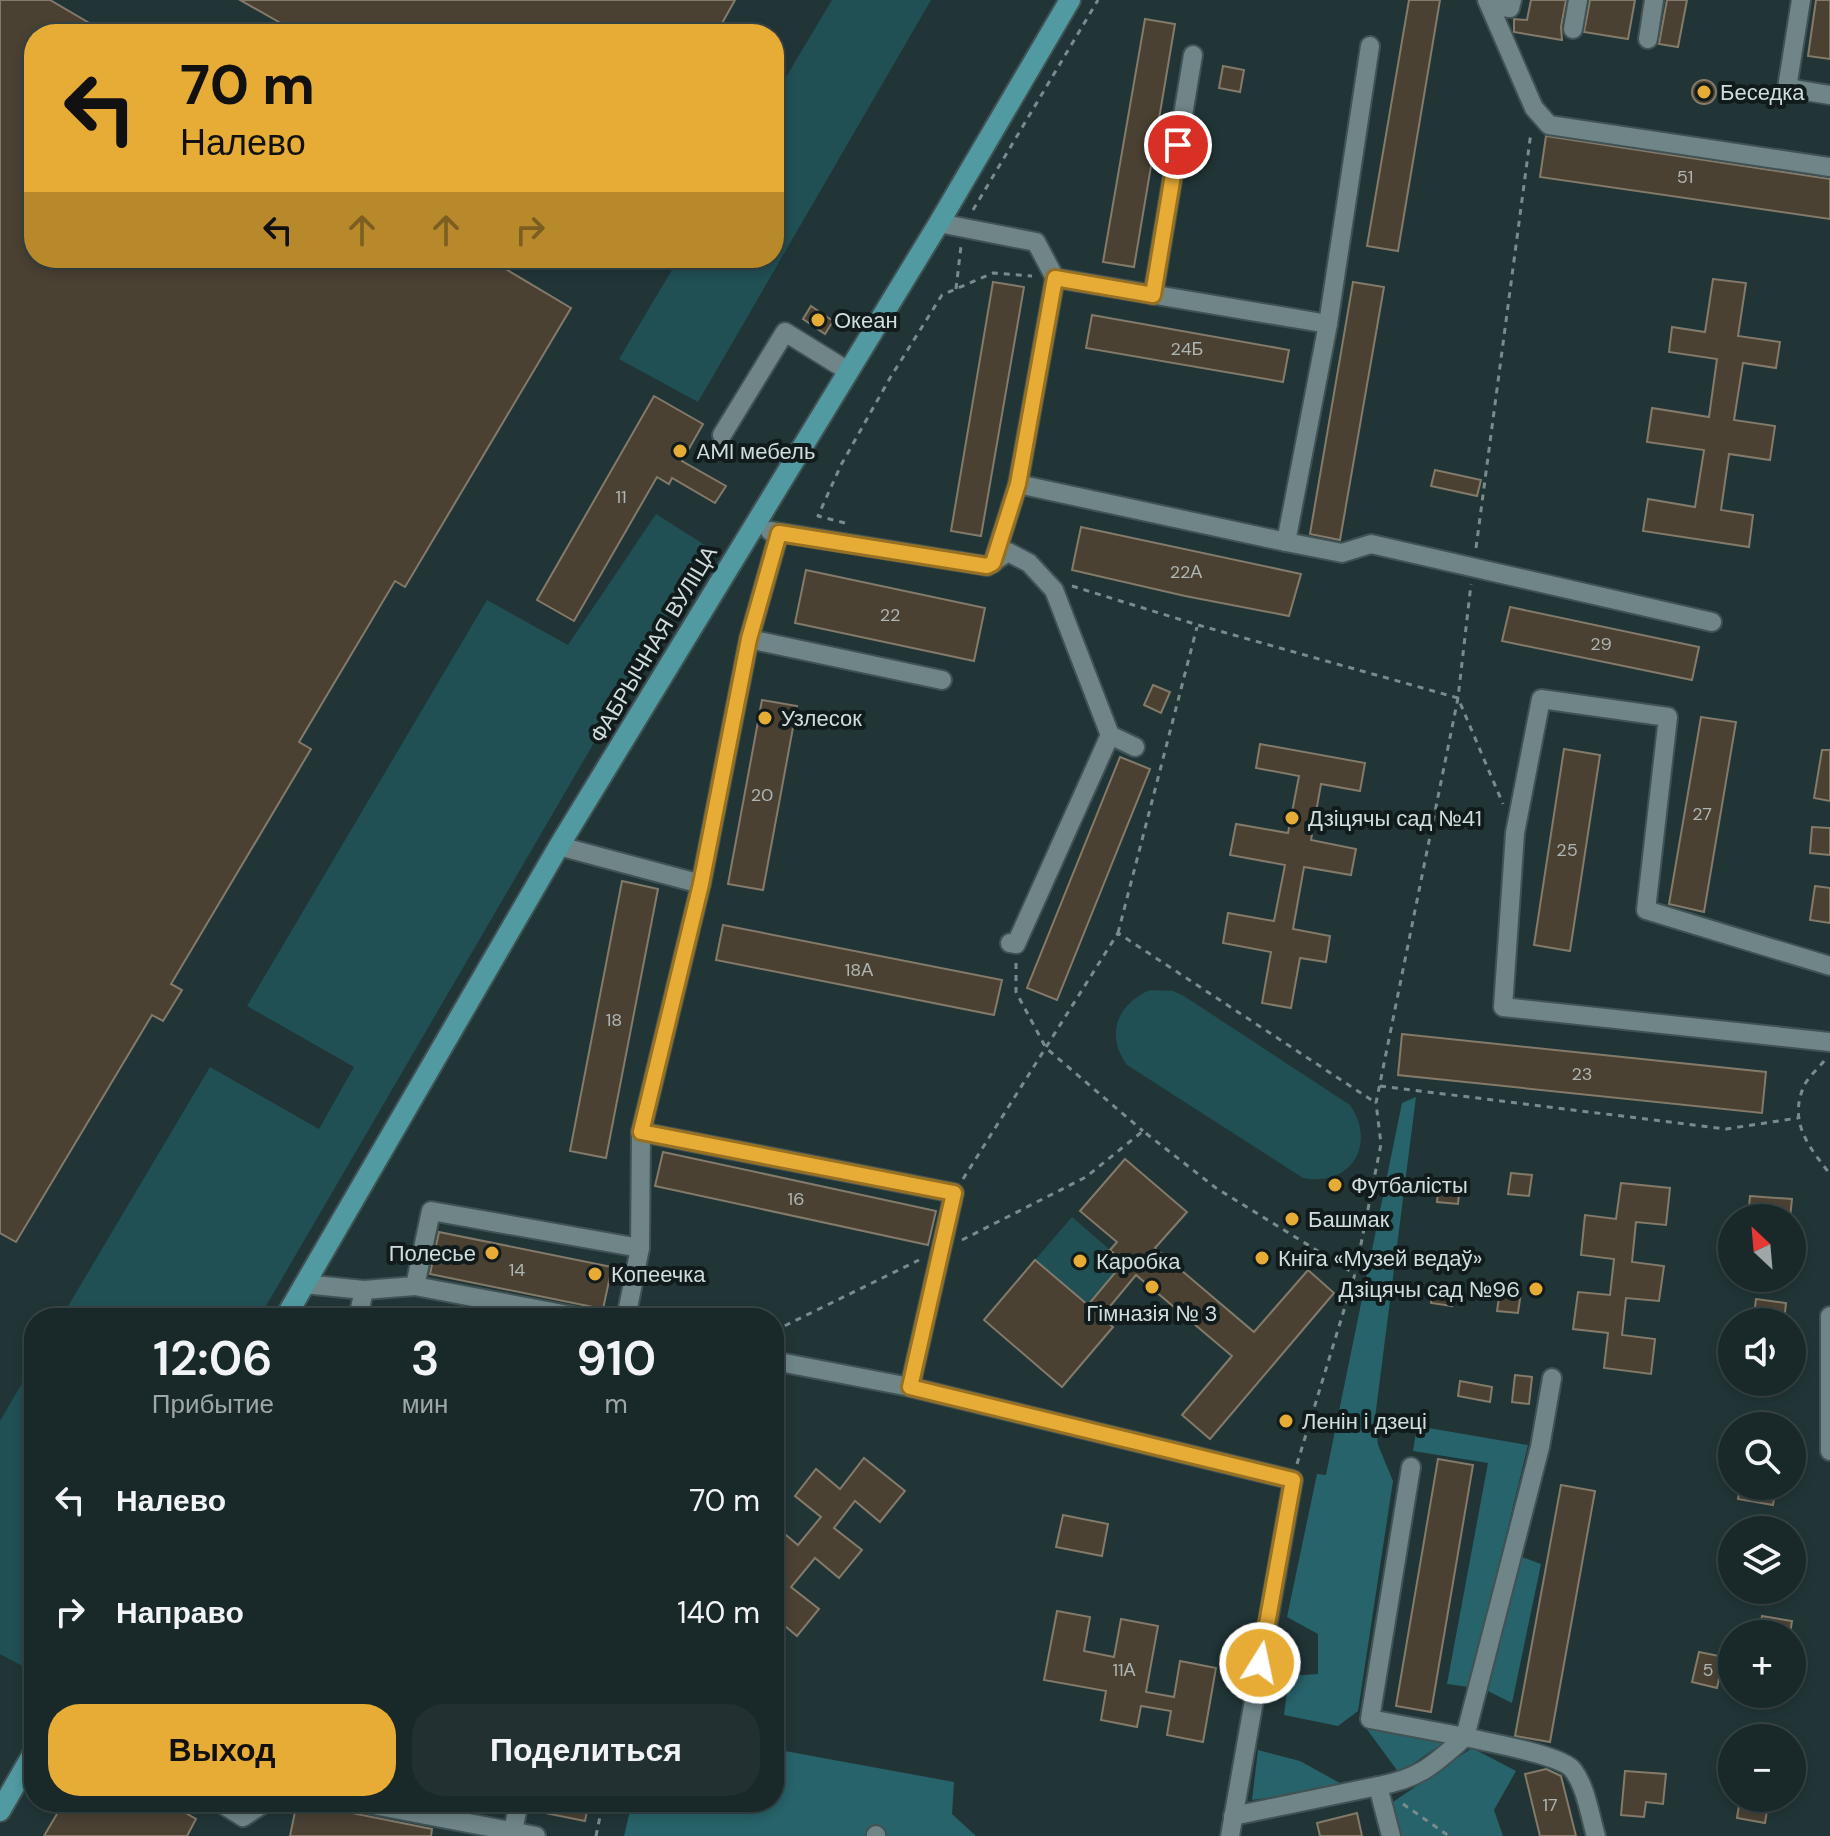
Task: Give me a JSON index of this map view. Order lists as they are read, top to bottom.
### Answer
{
  "streets": {
    "main road": ["ФАБРЫЧНАЯ ВУЛІЦА"]
  },
  "places": [
    "Беседка",
    "Океан",
    "AMI мебель",
    "Узлесок",
    "Дзіцячы сад №41",
    "Футбалісты",
    "Башмак",
    "Полесье",
    "Кніга «Музей ведаў»",
    "Каробка",
    "Копеечка",
    "Гімназія № 3",
    "Дзіцячы сад №96",
    "Ленін і дзеці"
  ],
  "house_numbers": [
    "51",
    "24Б",
    "11",
    "22А",
    "22",
    "29",
    "20",
    "27",
    "25",
    "18А",
    "18",
    "23",
    "16",
    "14",
    "11А",
    "5",
    "17"
  ],
  "north": "top left",
  "page": {
    "turn": ["70 m", "Налево"],
    "map_buttons": ["+", "−"],
    "eta": [
      "12:06",
      "Прибытие",
      "3",
      "мин",
      "910",
      "m"
    ],
    "list": [
      {
        "name": "Налево",
        "value": "70 m"
      },
      {
        "name": "Направо",
        "value": "140 m"
      }
    ],
    "buttons": ["Выход", "Поделиться"]
  }
}
